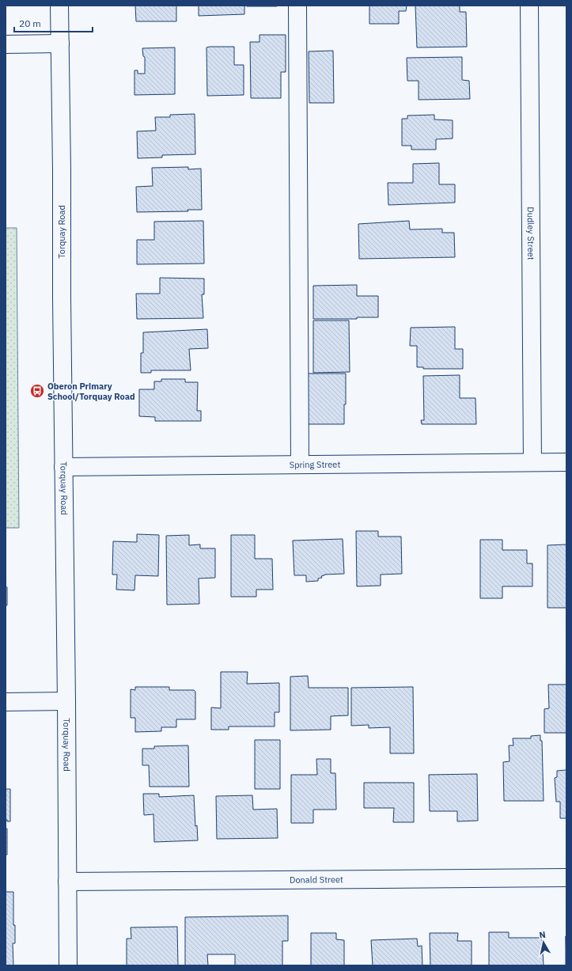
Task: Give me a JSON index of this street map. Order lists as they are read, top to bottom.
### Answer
{
  "streets": {
    "street": [
      "Torquay Road",
      "Dudley Street",
      "Spring Street",
      "Donald Street"
    ]
  },
  "crossings": [
    ["Torquay Road", "Spring Street"],
    ["Torquay Road", "Donald Street"],
    ["Dudley Street", "Spring Street"]
  ],
  "places": {
    "bus stop": ["Oberon Primary School/Torquay Road"]
  },
  "scale_bar": "20 m",
  "north": "top"
}
